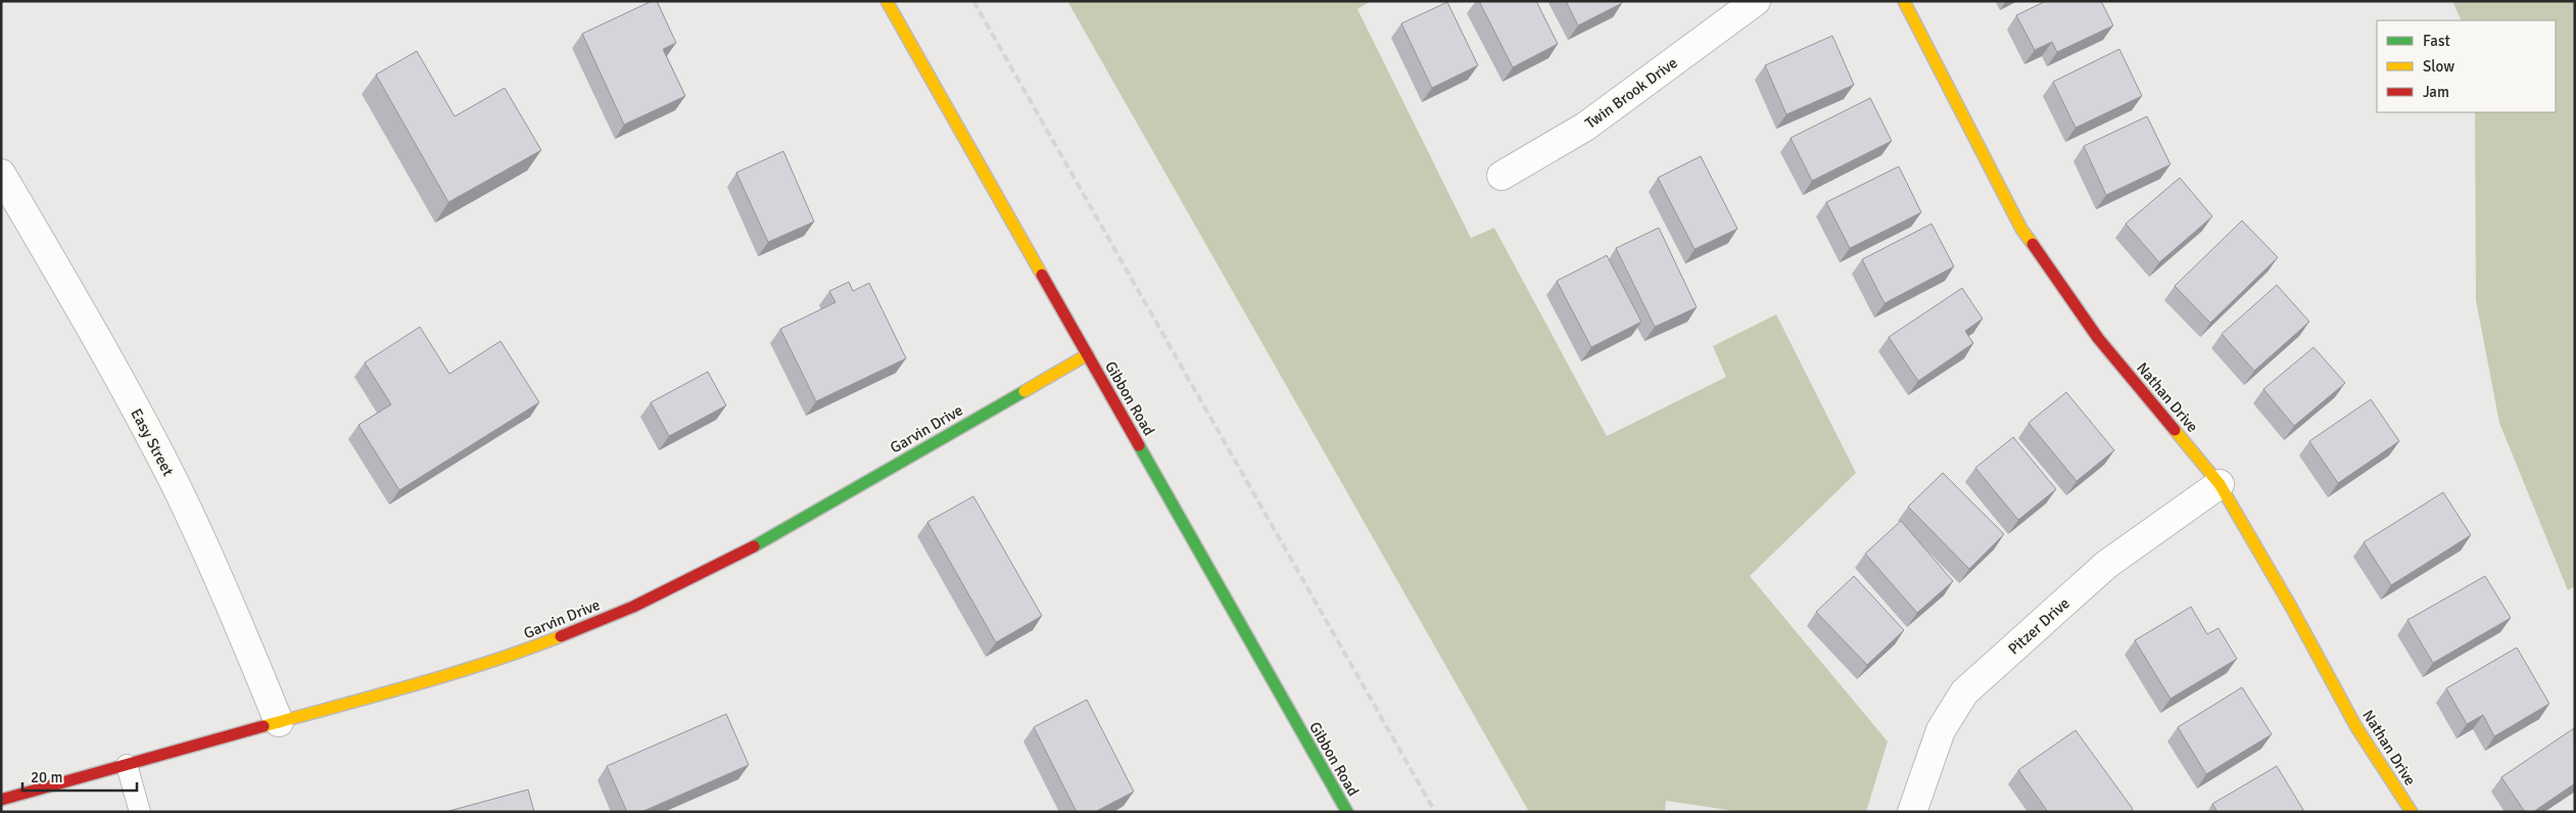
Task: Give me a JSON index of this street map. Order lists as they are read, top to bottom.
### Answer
{
  "streets": {
    "street": [
      "Twin Brook Drive",
      "Nathan Drive",
      "Gibbon Road",
      "Garvin Drive",
      "Easy Street",
      "Pitzer Drive"
    ]
  },
  "crossings": [
    ["Nathan Drive", "Pitzer Drive"],
    ["Gibbon Road", "Garvin Drive"],
    ["Garvin Drive", "Easy Street"]
  ],
  "legend": ["Fast", "Slow", "Jam"],
  "scale_bar": "20 m"
}
